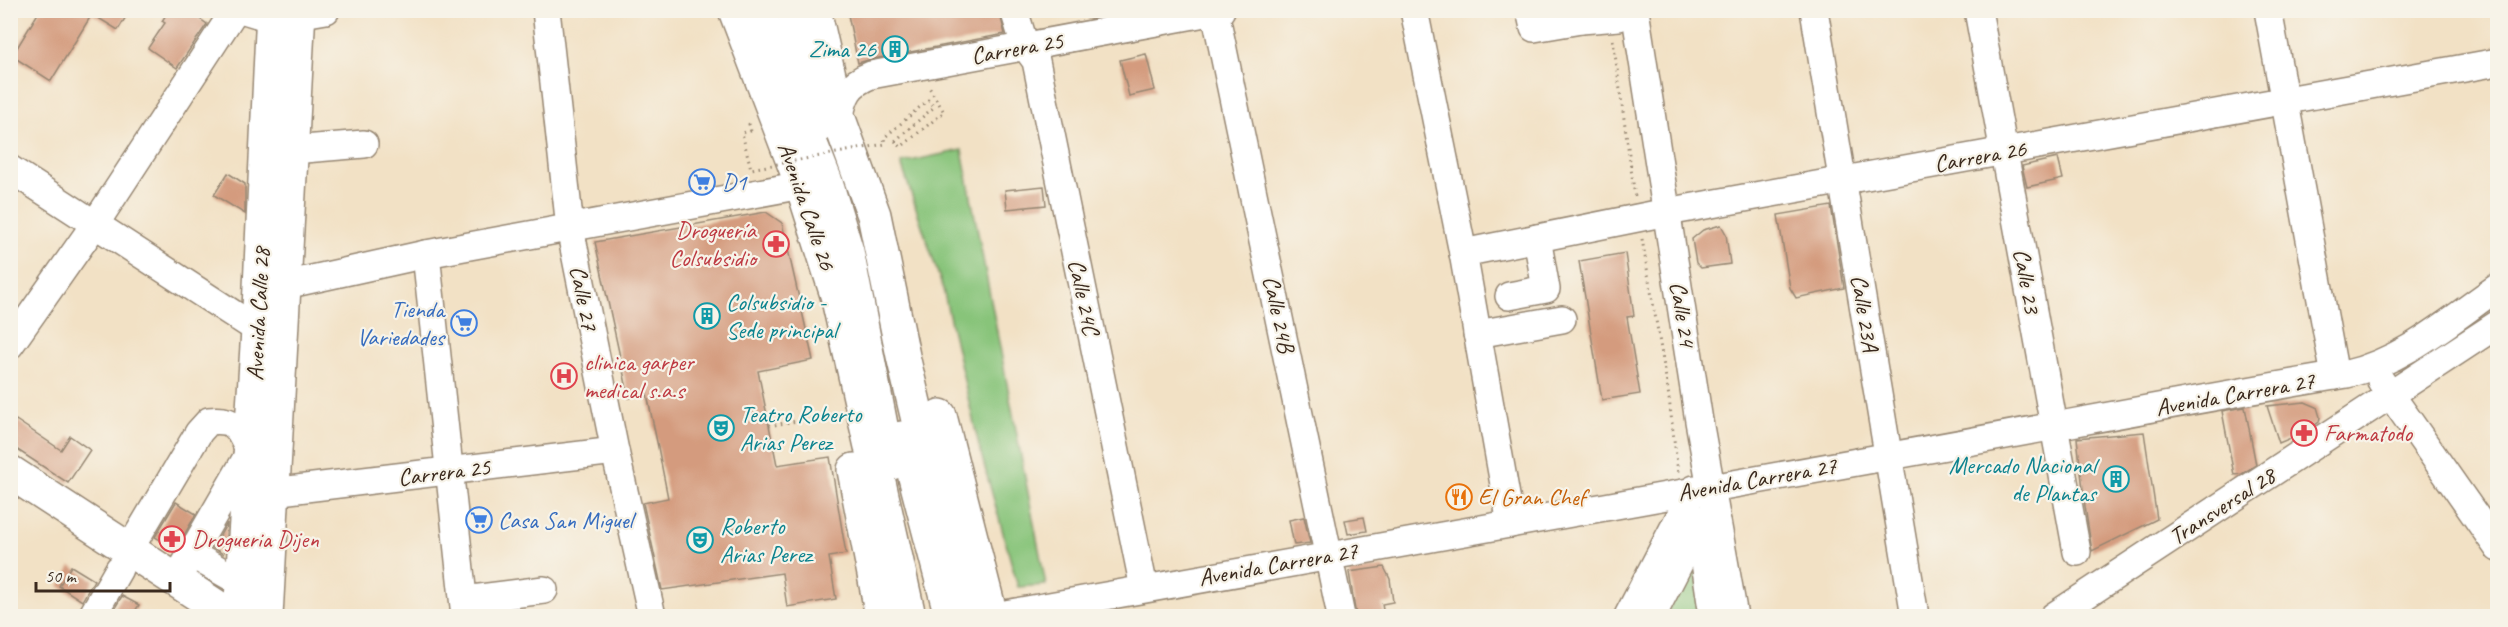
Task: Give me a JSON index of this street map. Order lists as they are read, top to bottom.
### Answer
{
  "streets": {
    "main road": ["Avenida Calle 26", "Avenida Calle 28"],
    "street": [
      "Carrera 25",
      "Carrera 26",
      "Calle 23",
      "Calle 24C",
      "Calle 27",
      "Calle 23A",
      "Calle 24B",
      "Calle 24",
      "Avenida Carrera 27",
      "Transversal 28"
    ]
  },
  "crossings": [
    ["Carrera 25", "Calle 24C"],
    ["Carrera 25", "Calle 27"],
    ["Carrera 25", "Avenida Calle 28"],
    ["Carrera 25", "Calle 24B"],
    ["Carrera 26", "Calle 23"],
    ["Carrera 26", "Calle 23A"],
    ["Carrera 26", "Calle 24"],
    ["Calle 23", "Avenida Carrera 27"],
    ["Calle 24C", "Avenida Carrera 27"],
    ["Calle 23A", "Avenida Carrera 27"],
    ["Calle 24B", "Avenida Carrera 27"],
    ["Calle 24", "Avenida Carrera 27"]
  ],
  "places": {
    "building": ["Zima 26", "Colsubsidio - Sede principal", "Mercado Nacional de Plantas"],
    "supermarket": ["D1", "Tienda Variedades", "Casa San Miguel"],
    "pharmacy": ["Droguería Colsubsidio", "Farmatodo", "Drogueria Dijen"],
    "hospital": ["clinica garper medical s.a.s"],
    "theatre": ["Teatro Roberto Arias Perez", "Roberto Arias Perez"],
    "restaurant": ["El Gran Chef"]
  },
  "scale_bar": "50 m"
}
